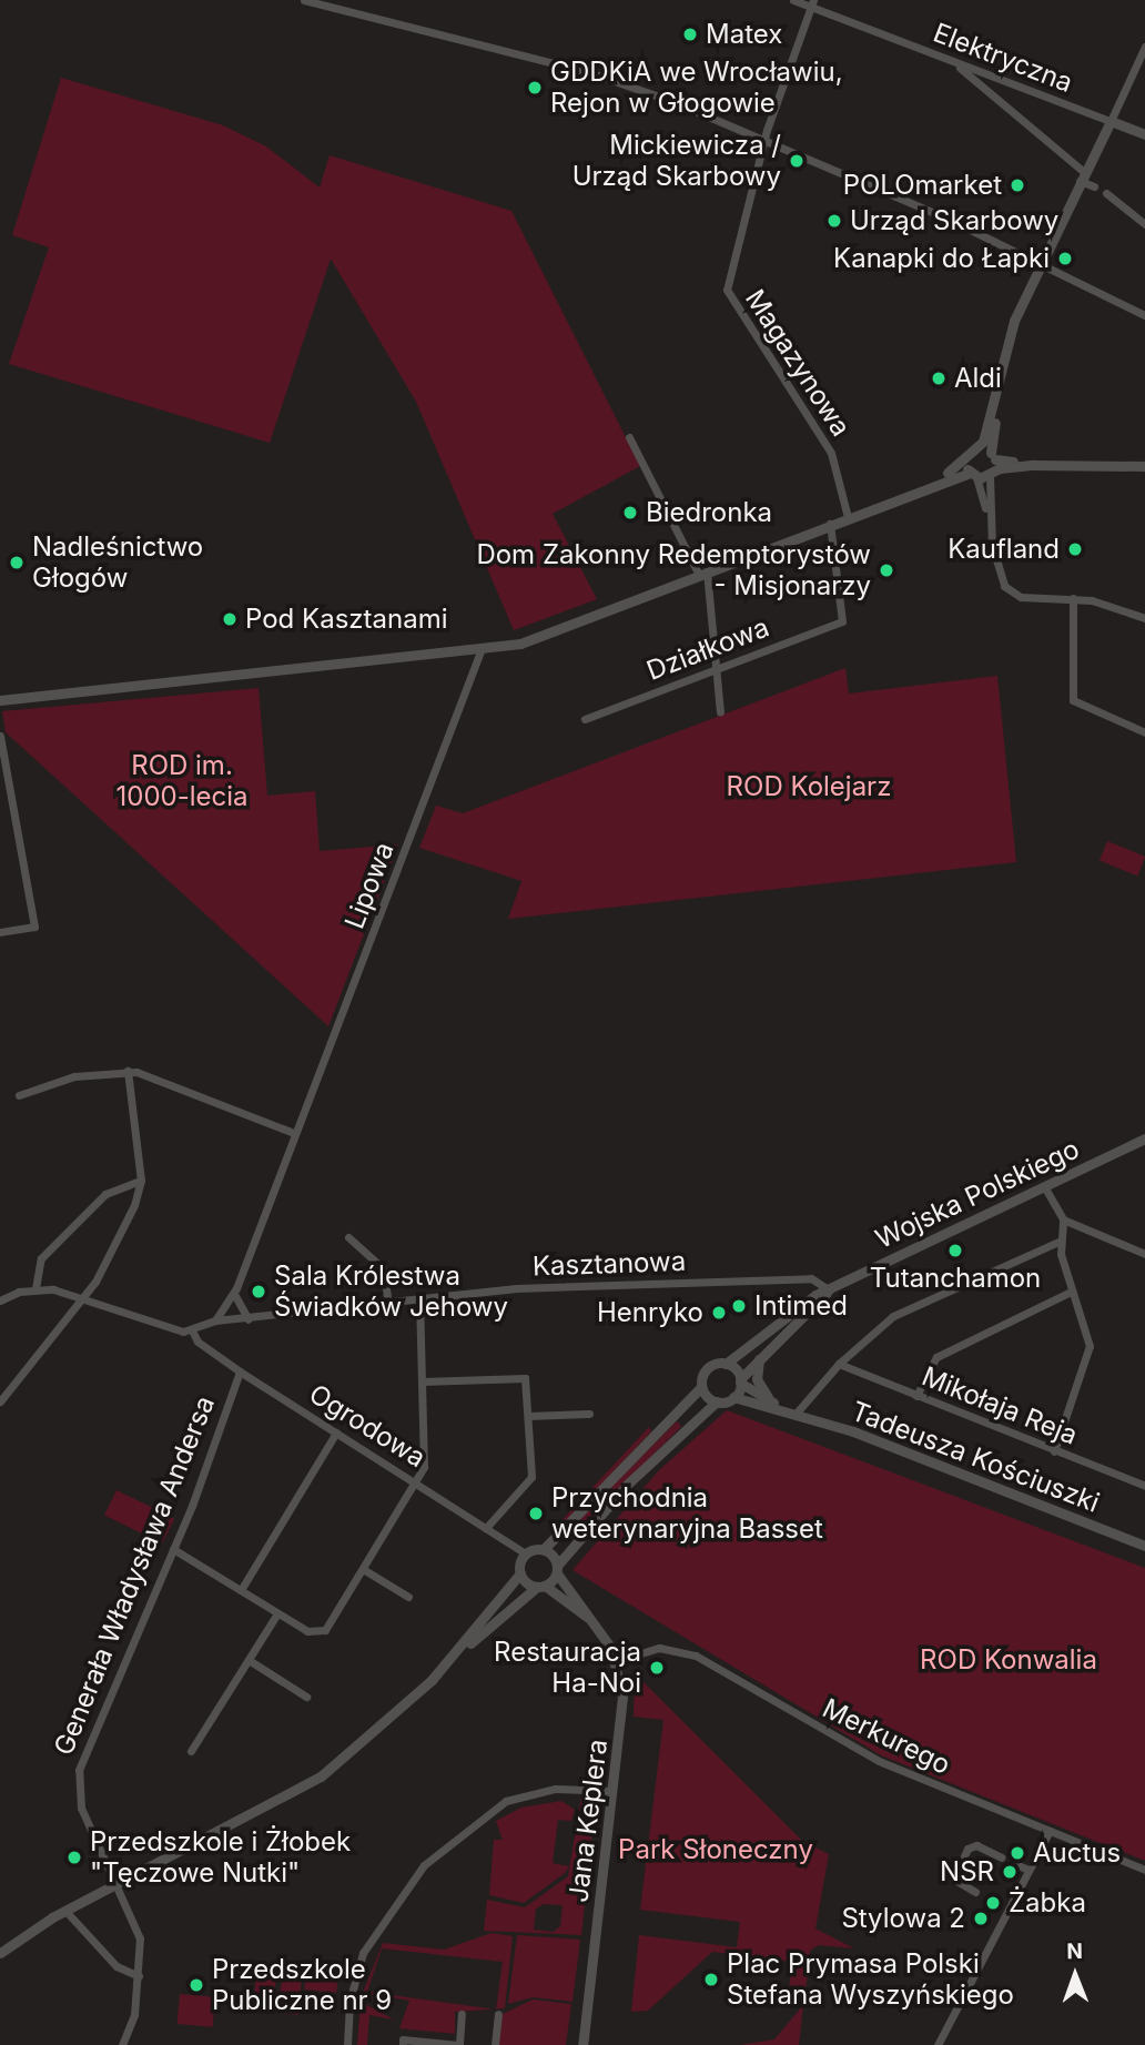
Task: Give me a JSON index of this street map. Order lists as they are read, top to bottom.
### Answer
{
  "streets": {
    "street": [
      "Elektryczna",
      "Magazynowa",
      "Działkowa",
      "Lipowa",
      "Wojska Polskiego",
      "Kasztanowa",
      "Mikołaja Reja",
      "Ogrodowa",
      "Tadeusza Kościuszki",
      "Generała Władysława Andersa",
      "Merkurego",
      "Jana Keplera"
    ]
  },
  "crossings": [
    ["Elektryczna", "Magazynowa"],
    ["Lipowa", "Kasztanowa"],
    ["Wojska Polskiego", "Kasztanowa"],
    ["Wojska Polskiego", "Tadeusza Kościuszki"],
    ["Kasztanowa", "Ogrodowa"],
    ["Ogrodowa", "Generała Władysława Andersa"],
    ["Ogrodowa", "Jana Keplera"],
    ["Merkurego", "Jana Keplera"]
  ],
  "parks": [
    "ROD im. 1000-lecia",
    "ROD Kolejarz",
    "ROD Konwalia",
    "Park Słoneczny"
  ],
  "places": [
    "Matex",
    "GDDKiA we Wrocławiu, Rejon w Głogowie",
    "Mickiewicza / Urząd Skarbowy",
    "POLOmarket",
    "Urząd Skarbowy",
    "Kanapki do Łapki",
    "Aldi",
    "Biedronka",
    "Kaufland",
    "Nadleśnictwo Głogów",
    "Dom Zakonny Redemptorystów - Misjonarzy",
    "Pod Kasztanami",
    "Tutanchamon",
    "Sala Królestwa Świadków Jehowy",
    "Intimed",
    "Henryko",
    "Przychodnia weterynaryjna Basset",
    "Restauracja Ha-Noi",
    "Auctus",
    "Przedszkole i Żłobek \"Tęczowe Nutki\"",
    "NSR",
    "Żabka",
    "Stylowa 2",
    "Plac Prymasa Polski Stefana Wyszyńskiego",
    "Przedszkole Publiczne nr 9"
  ],
  "north": "top"
}
